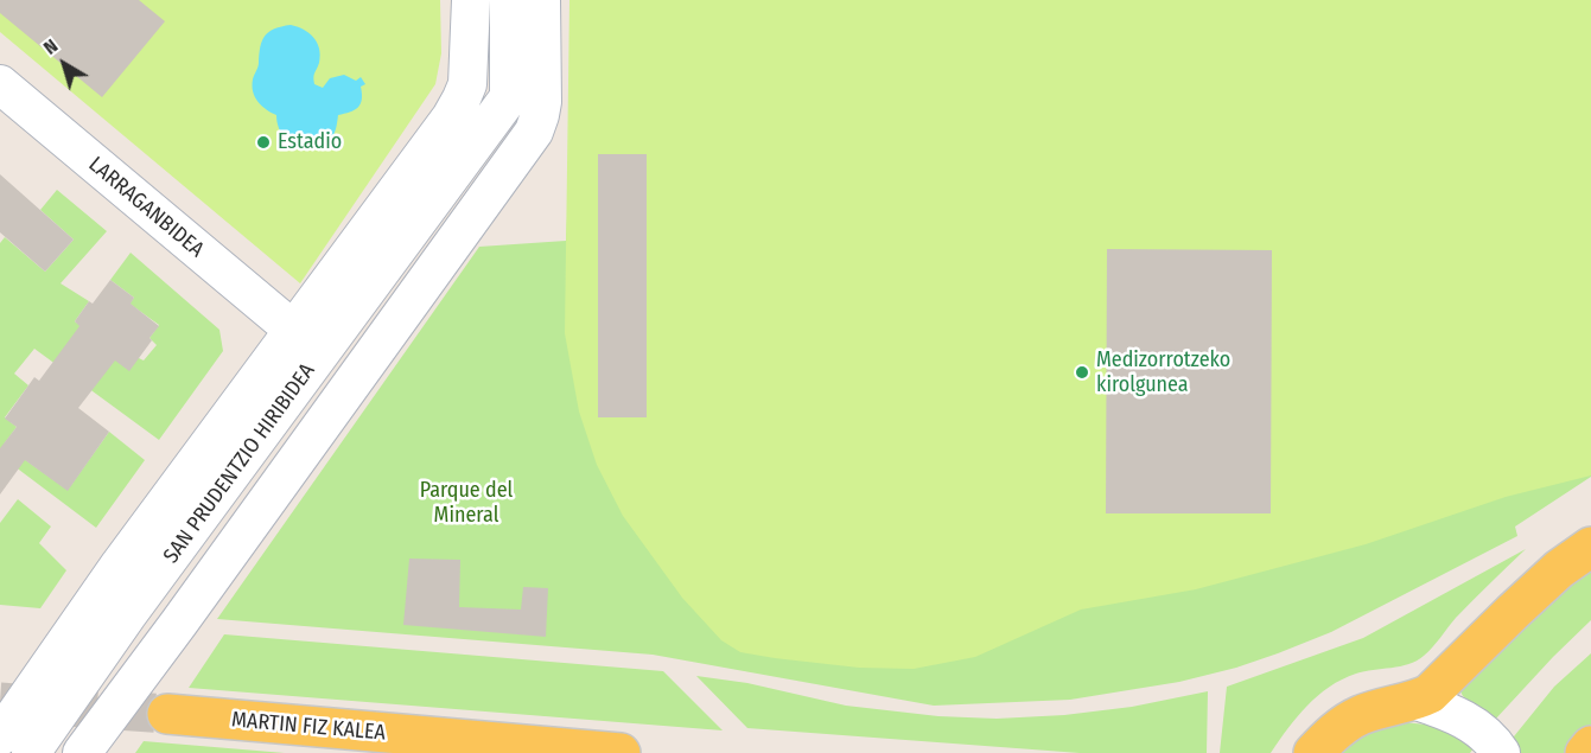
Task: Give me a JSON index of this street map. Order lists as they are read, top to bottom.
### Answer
{
  "streets": {
    "main road": ["MARTIN FIZ KALEA"],
    "street": ["LARRAGANBIDEA", "SAN PRUDENTZIO HIRIBIDEA"]
  },
  "crossings": [
    ["LARRAGANBIDEA", "SAN PRUDENTZIO HIRIBIDEA"]
  ],
  "parks": ["Parque del Mineral"],
  "places": ["Estadio", "Medizorrotzeko kirolgunea"],
  "north": "top left"
}
